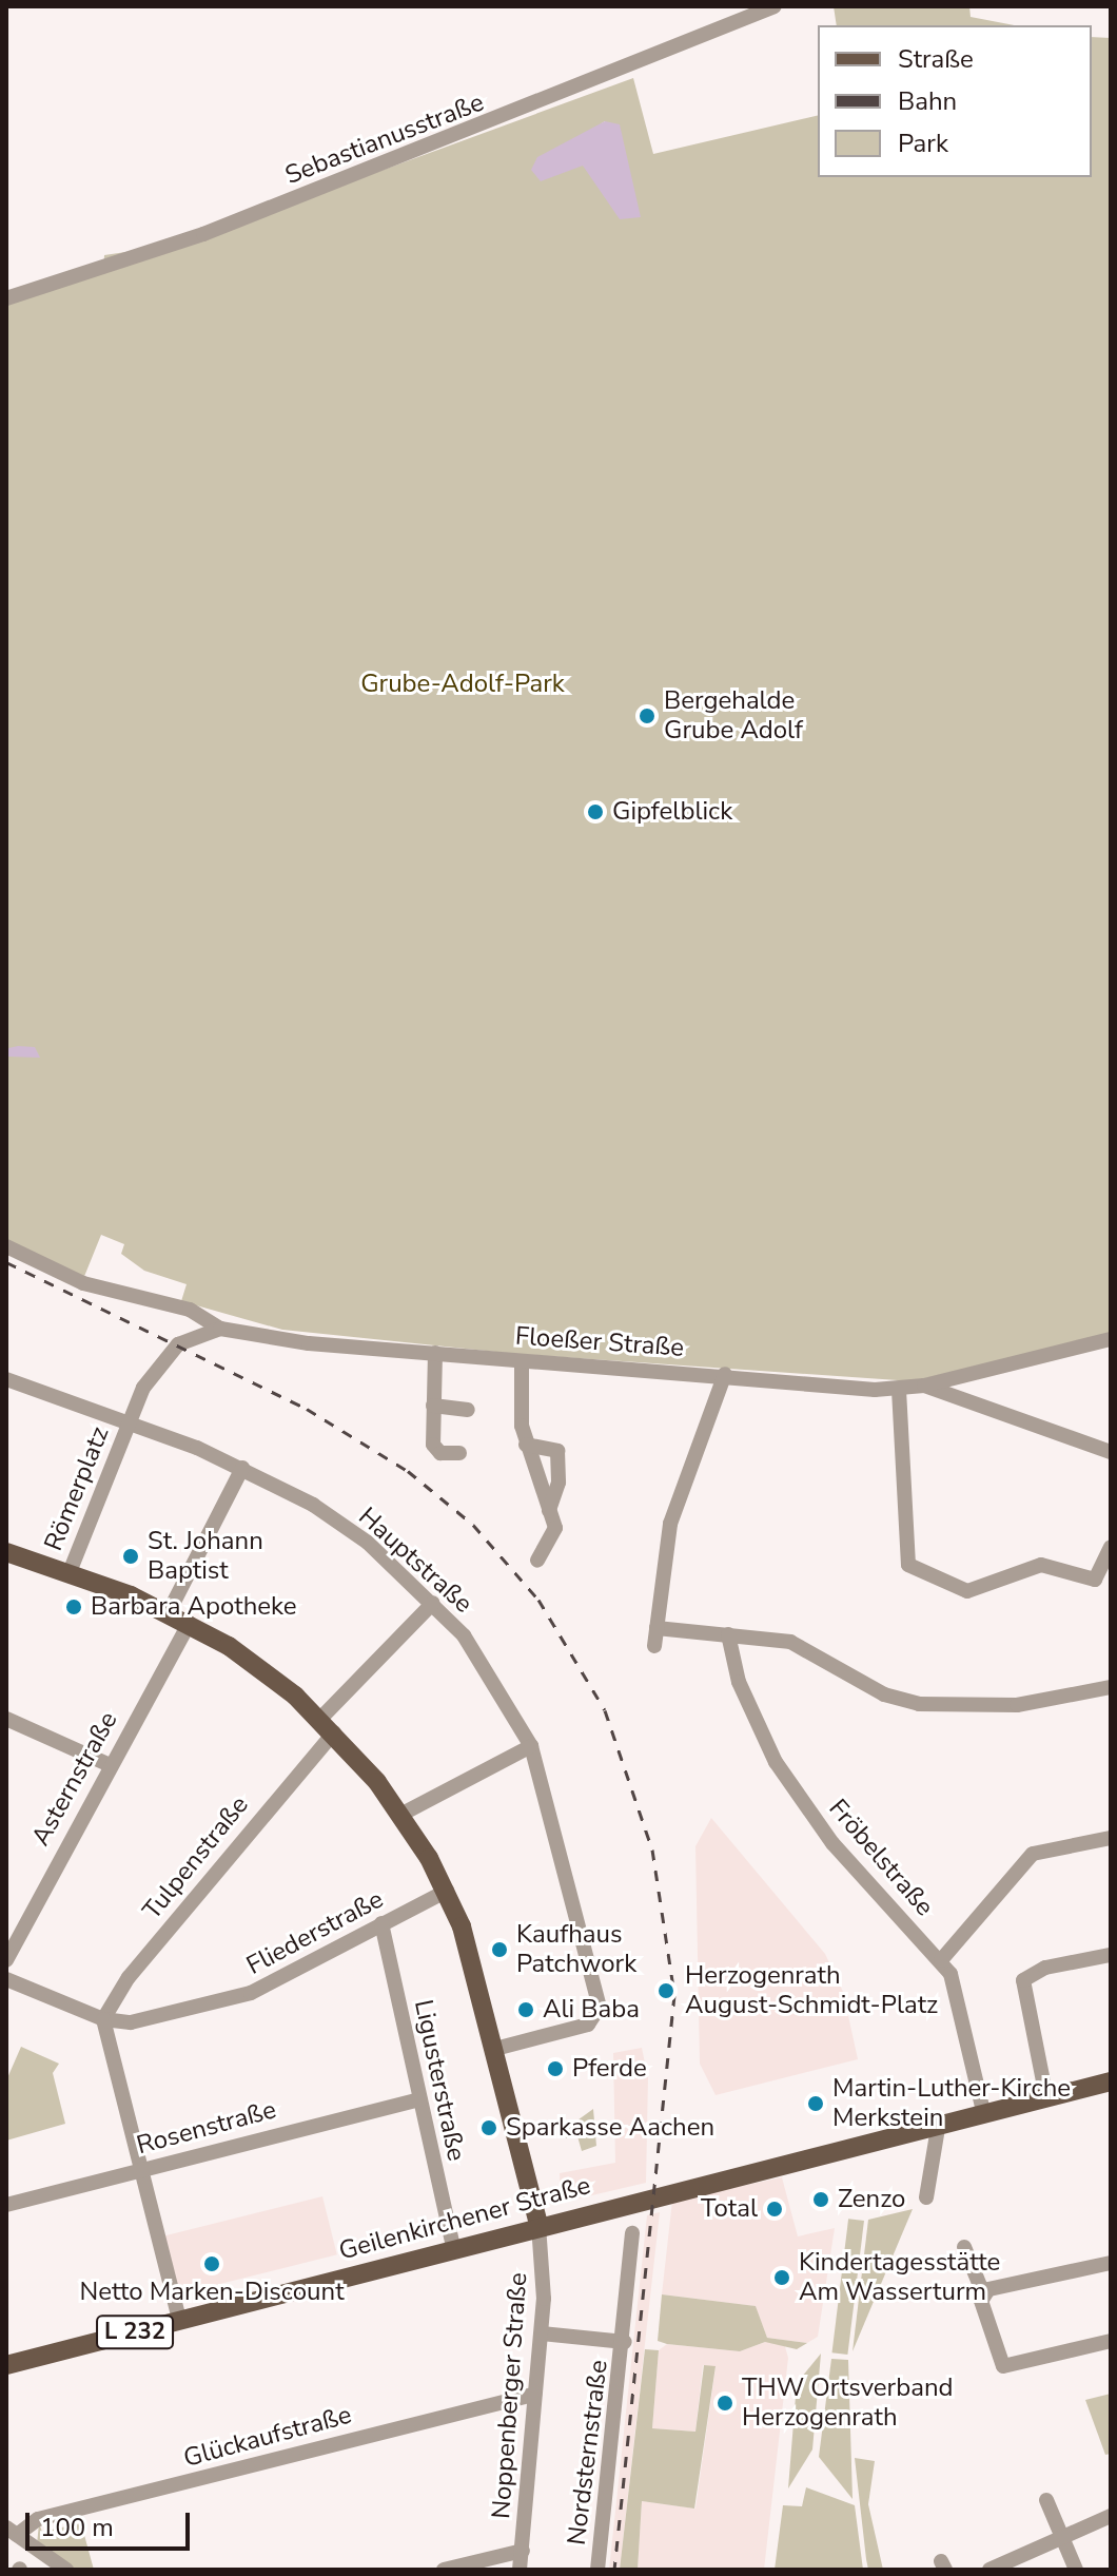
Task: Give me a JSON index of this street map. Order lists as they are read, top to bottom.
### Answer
{
  "streets": {
    "main road": ["Geilenkirchener Straße", "L 232"],
    "street": [
      "Sebastianusstraße",
      "Floeßer Straße",
      "Römerplatz",
      "Hauptstraße",
      "Asternstraße",
      "Tulpenstraße",
      "Fröbelstraße",
      "Fliederstraße",
      "Ligusterstraße",
      "Rosenstraße",
      "Noppenberger Straße",
      "Glückaufstraße",
      "Nordsternstraße"
    ]
  },
  "crossings": [
    ["Römerplatz", "Hauptstraße"],
    ["Hauptstraße", "Tulpenstraße"],
    ["Tulpenstraße", "Fliederstraße"],
    ["Fröbelstraße", "Geilenkirchener Straße"],
    ["Fliederstraße", "Ligusterstraße"],
    ["Ligusterstraße", "Rosenstraße"],
    ["Ligusterstraße", "Geilenkirchener Straße"],
    ["Geilenkirchener Straße", "Noppenberger Straße"],
    ["Noppenberger Straße", "Glückaufstraße"],
    ["Noppenberger Straße", "Nordsternstraße"]
  ],
  "parks": ["Grube-Adolf-Park"],
  "places": [
    "Bergehalde Grube Adolf",
    "Gipfelblick",
    "St. Johann Baptist",
    "Barbara Apotheke",
    "Kaufhaus Patchwork",
    "Herzogenrath August-Schmidt-Platz",
    "Ali Baba",
    "Pferde",
    "Martin-Luther-Kirche Merkstein",
    "Sparkasse Aachen",
    "Zenzo",
    "Total",
    "Netto Marken-Discount",
    "Kindertagesstätte Am Wasserturm",
    "THW Ortsverband Herzogenrath"
  ],
  "legend": ["Straße", "Bahn", "Park"],
  "scale_bar": "100 m"
}
